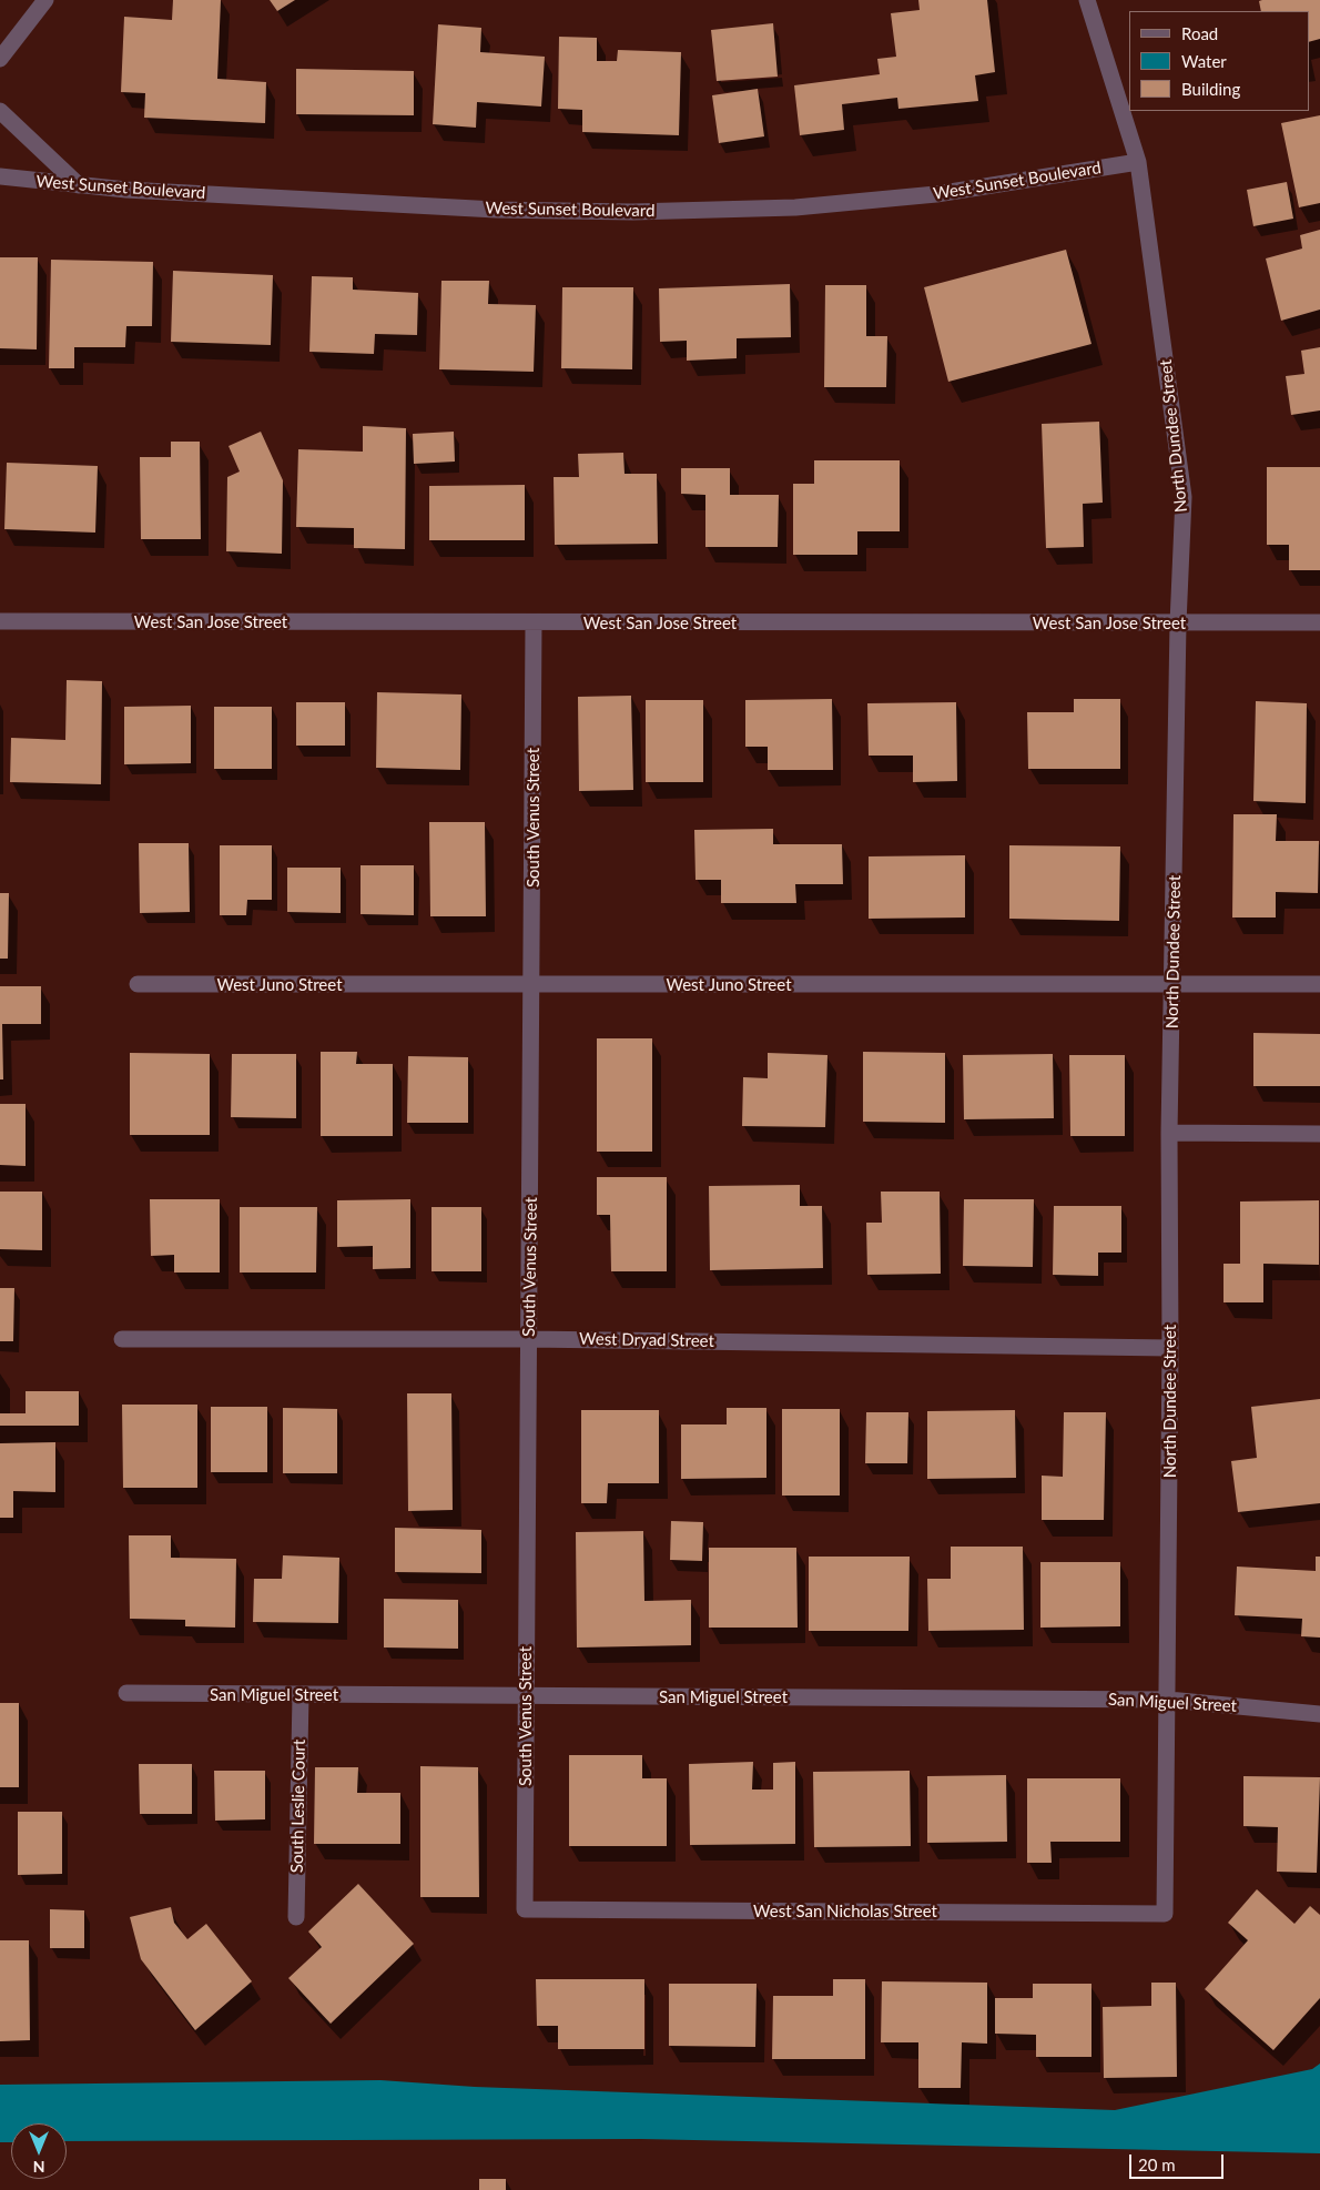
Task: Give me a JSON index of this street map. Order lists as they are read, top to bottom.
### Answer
{
  "streets": {
    "street": [
      "West Sunset Boulevard",
      "North Dundee Street",
      "West San Jose Street",
      "South Venus Street",
      "West Juno Street",
      "West Dryad Street",
      "San Miguel Street",
      "South Leslie Court",
      "West San Nicholas Street"
    ]
  },
  "crossings": [
    ["West Sunset Boulevard", "North Dundee Street"],
    ["North Dundee Street", "West San Jose Street"],
    ["North Dundee Street", "West Juno Street"],
    ["North Dundee Street", "West Dryad Street"],
    ["North Dundee Street", "San Miguel Street"],
    ["North Dundee Street", "West San Nicholas Street"],
    ["West San Jose Street", "South Venus Street"],
    ["South Venus Street", "West Juno Street"],
    ["South Venus Street", "West Dryad Street"],
    ["South Venus Street", "San Miguel Street"],
    ["South Venus Street", "West San Nicholas Street"],
    ["San Miguel Street", "South Leslie Court"]
  ],
  "legend": ["Road", "Water", "Building"],
  "scale_bar": "20 m",
  "north": "bottom"
}
